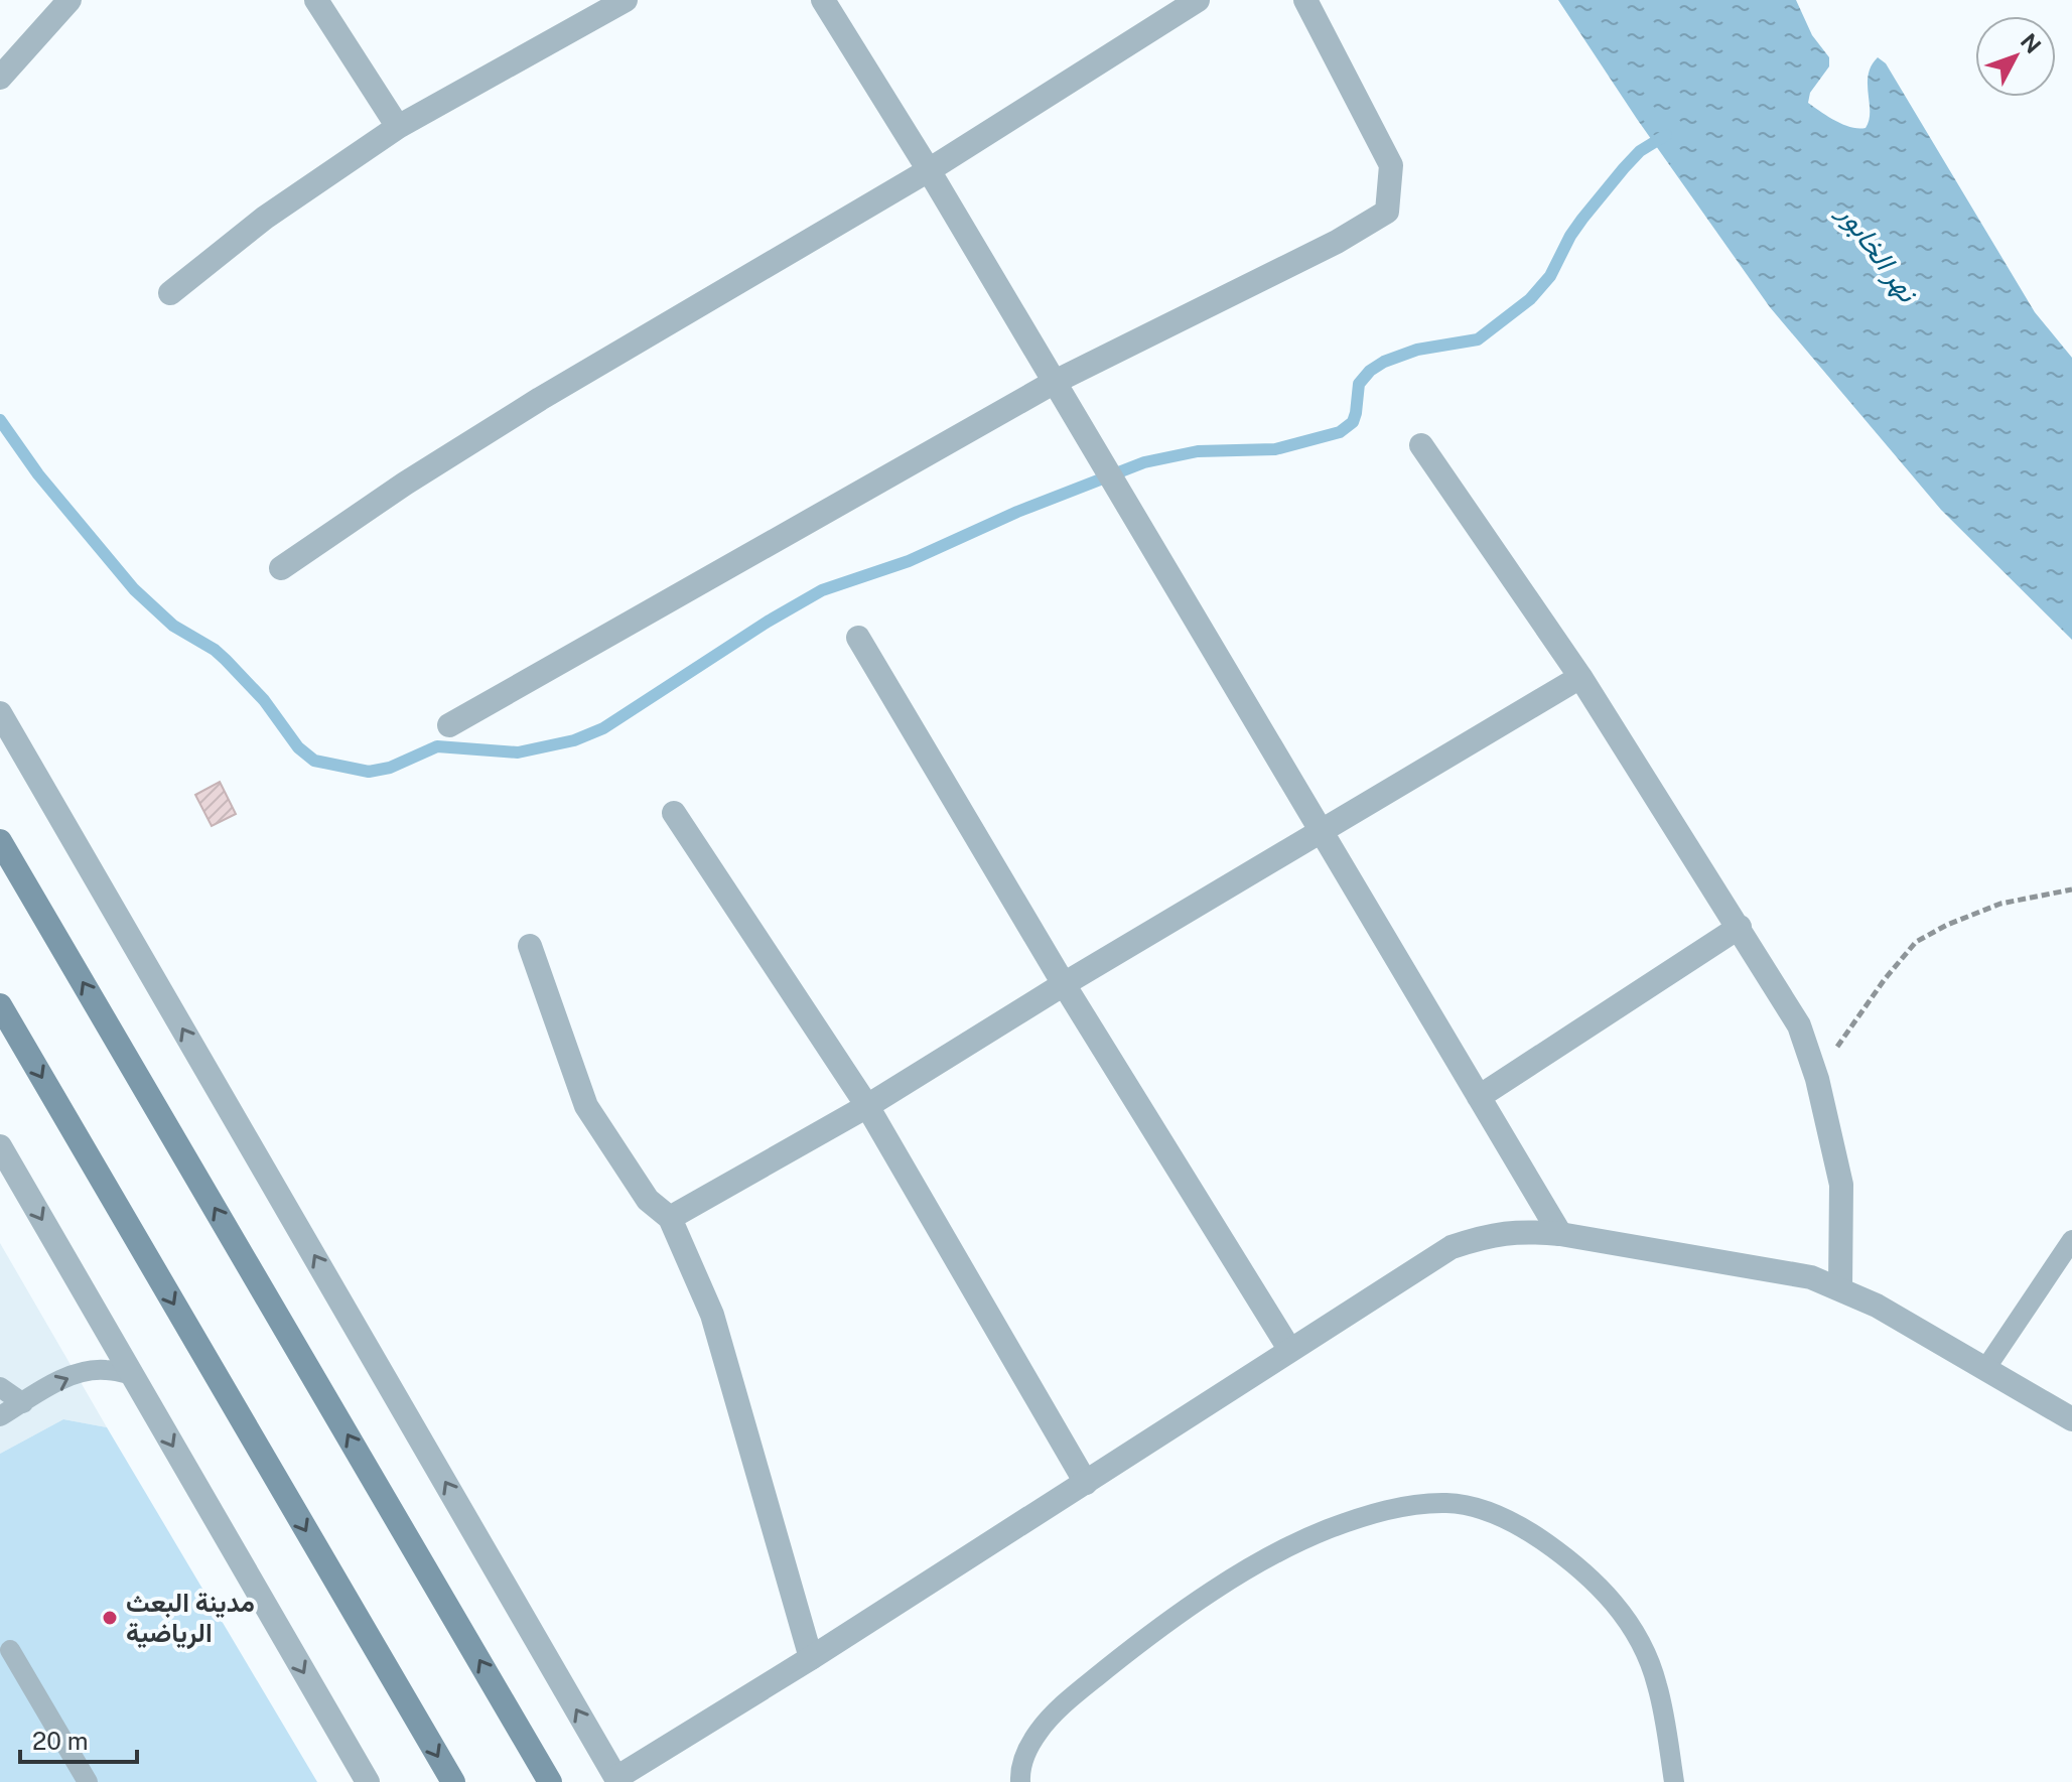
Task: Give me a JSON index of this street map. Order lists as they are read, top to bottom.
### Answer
{
  "water": ["نهر الخابور"],
  "places": ["مدينة البعث الرياضية"],
  "scale_bar": "20 m",
  "north": "top right"
}
